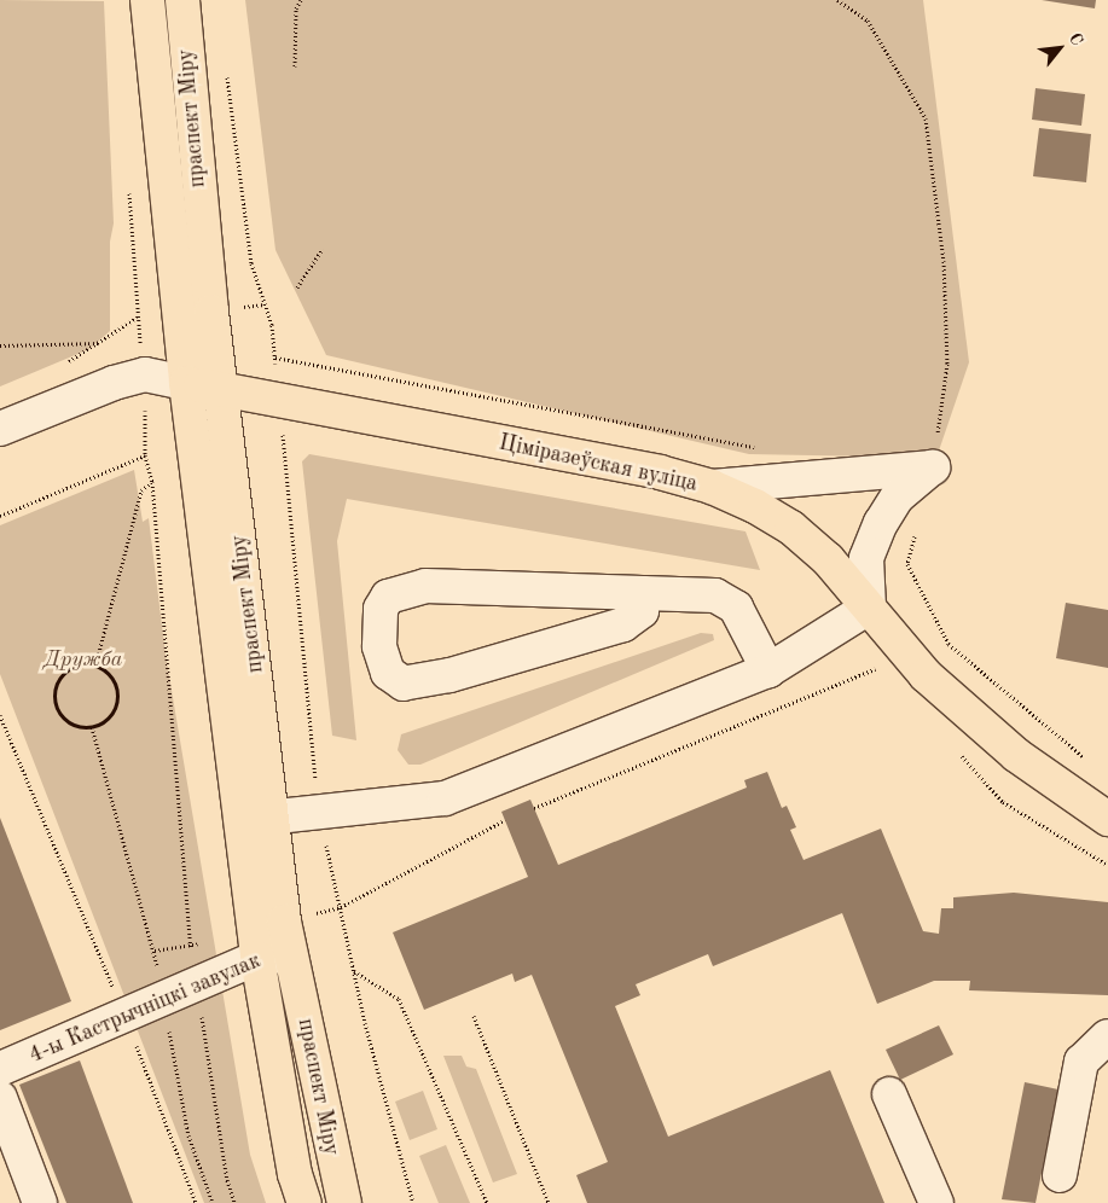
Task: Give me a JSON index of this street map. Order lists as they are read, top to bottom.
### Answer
{
  "streets": {
    "main road": ["праспект Міру", "Ціміразеўская вуліца"],
    "street": ["4-ы Кастрычніцкі завулак"]
  },
  "crossings": [
    ["праспект Міру", "Ціміразеўская вуліца"],
    ["праспект Міру", "4-ы Кастрычніцкі завулак"]
  ],
  "parks": ["Дружба"],
  "north": "top right"
}
